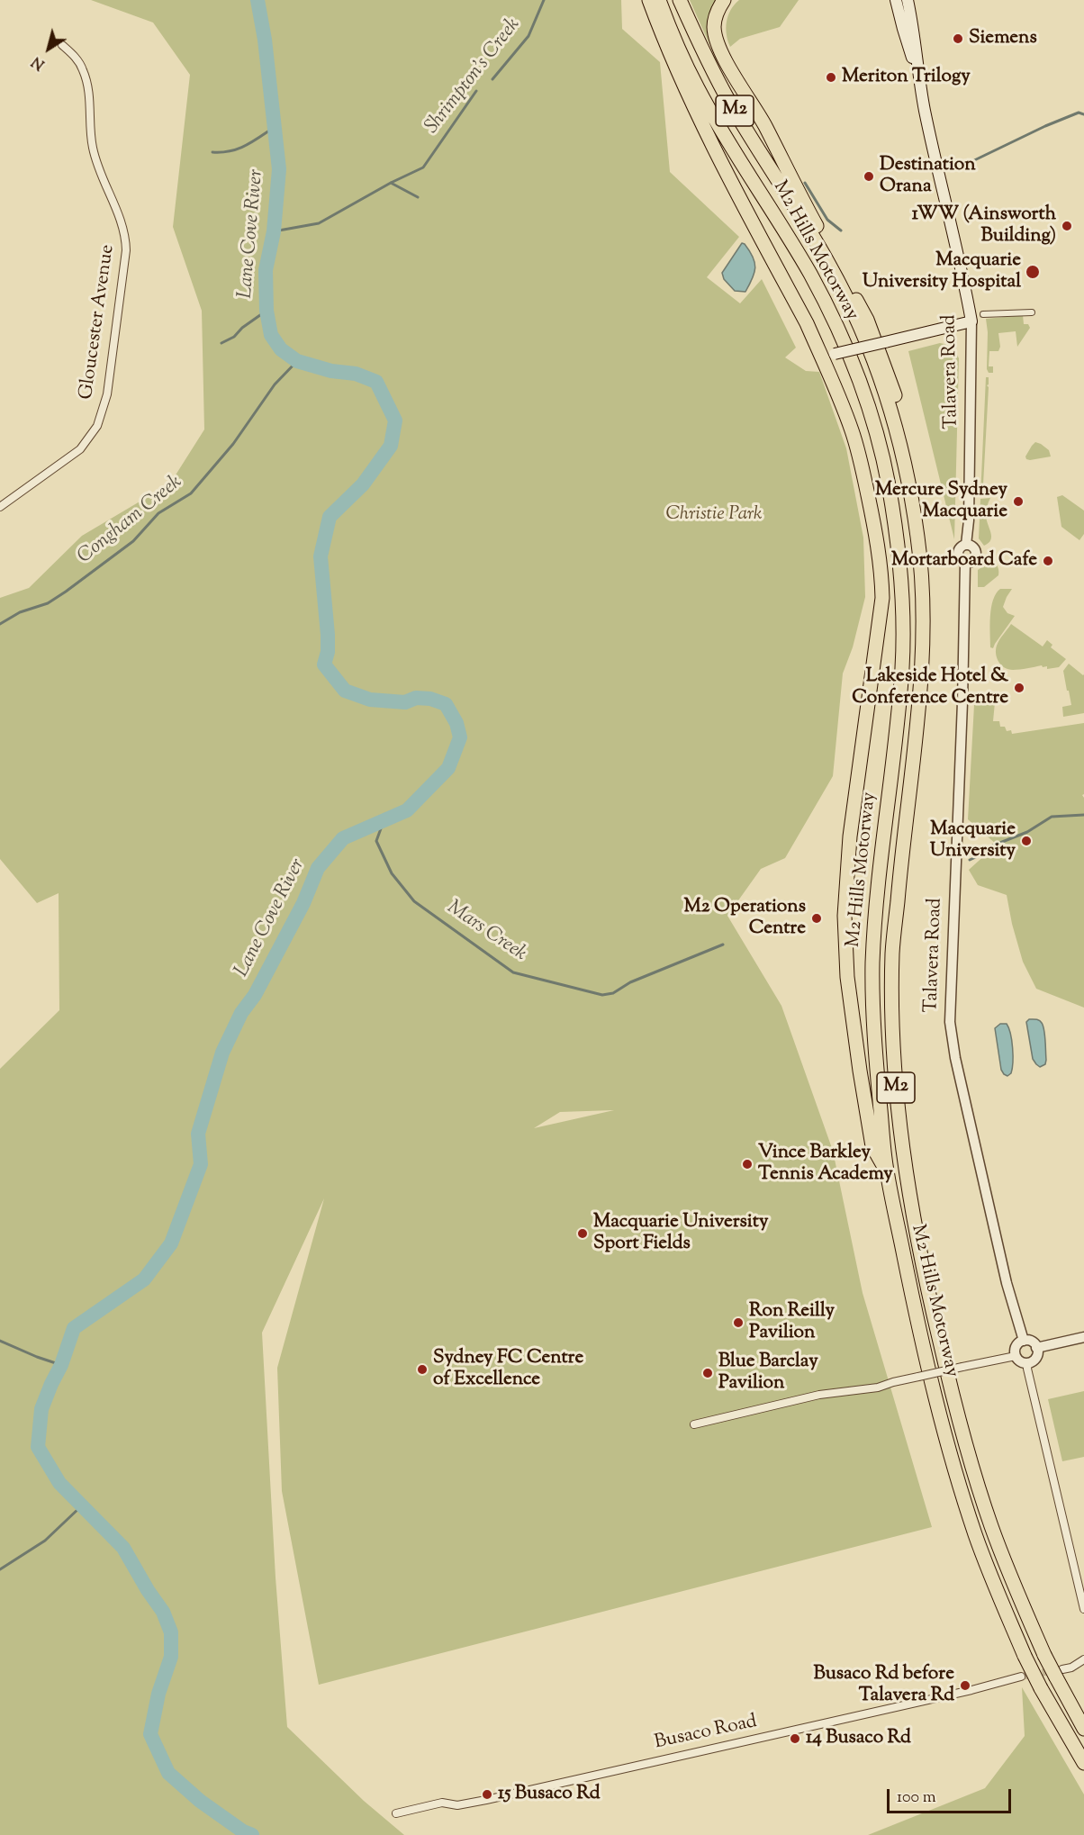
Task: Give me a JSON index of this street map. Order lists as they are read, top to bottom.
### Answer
{
  "streets": {
    "highway": ["M2", "M2 Hills Motorway"],
    "main road": ["Talavera Road"],
    "street": ["Gloucester Avenue", "Busaco Road"]
  },
  "crossings": [
    ["M2", "M2 Hills Motorway"]
  ],
  "water": [
    "Shrimpton's Creek",
    "Lane Cove River",
    "Congham Creek",
    "Mars Creek"
  ],
  "parks": ["Christie Park"],
  "places": [
    "Siemens",
    "Meriton Trilogy",
    "Destination Orana",
    "1WW (Ainsworth Building)",
    "Macquarie University Hospital",
    "Mercure Sydney Macquarie",
    "Mortarboard Cafe",
    "Lakeside Hotel & Conference Centre",
    "Macquarie University",
    "M2 Operations Centre",
    "Vince Barkley Tennis Academy",
    "Macquarie University Sport Fields",
    "Ron Reilly Pavilion",
    "Sydney FC Centre of Excellence",
    "Blue Barclay Pavilion",
    "Busaco Rd before Talavera Rd",
    "14 Busaco Rd",
    "15 Busaco Rd"
  ],
  "scale_bar": "100 m",
  "north": "bottom left"
}
